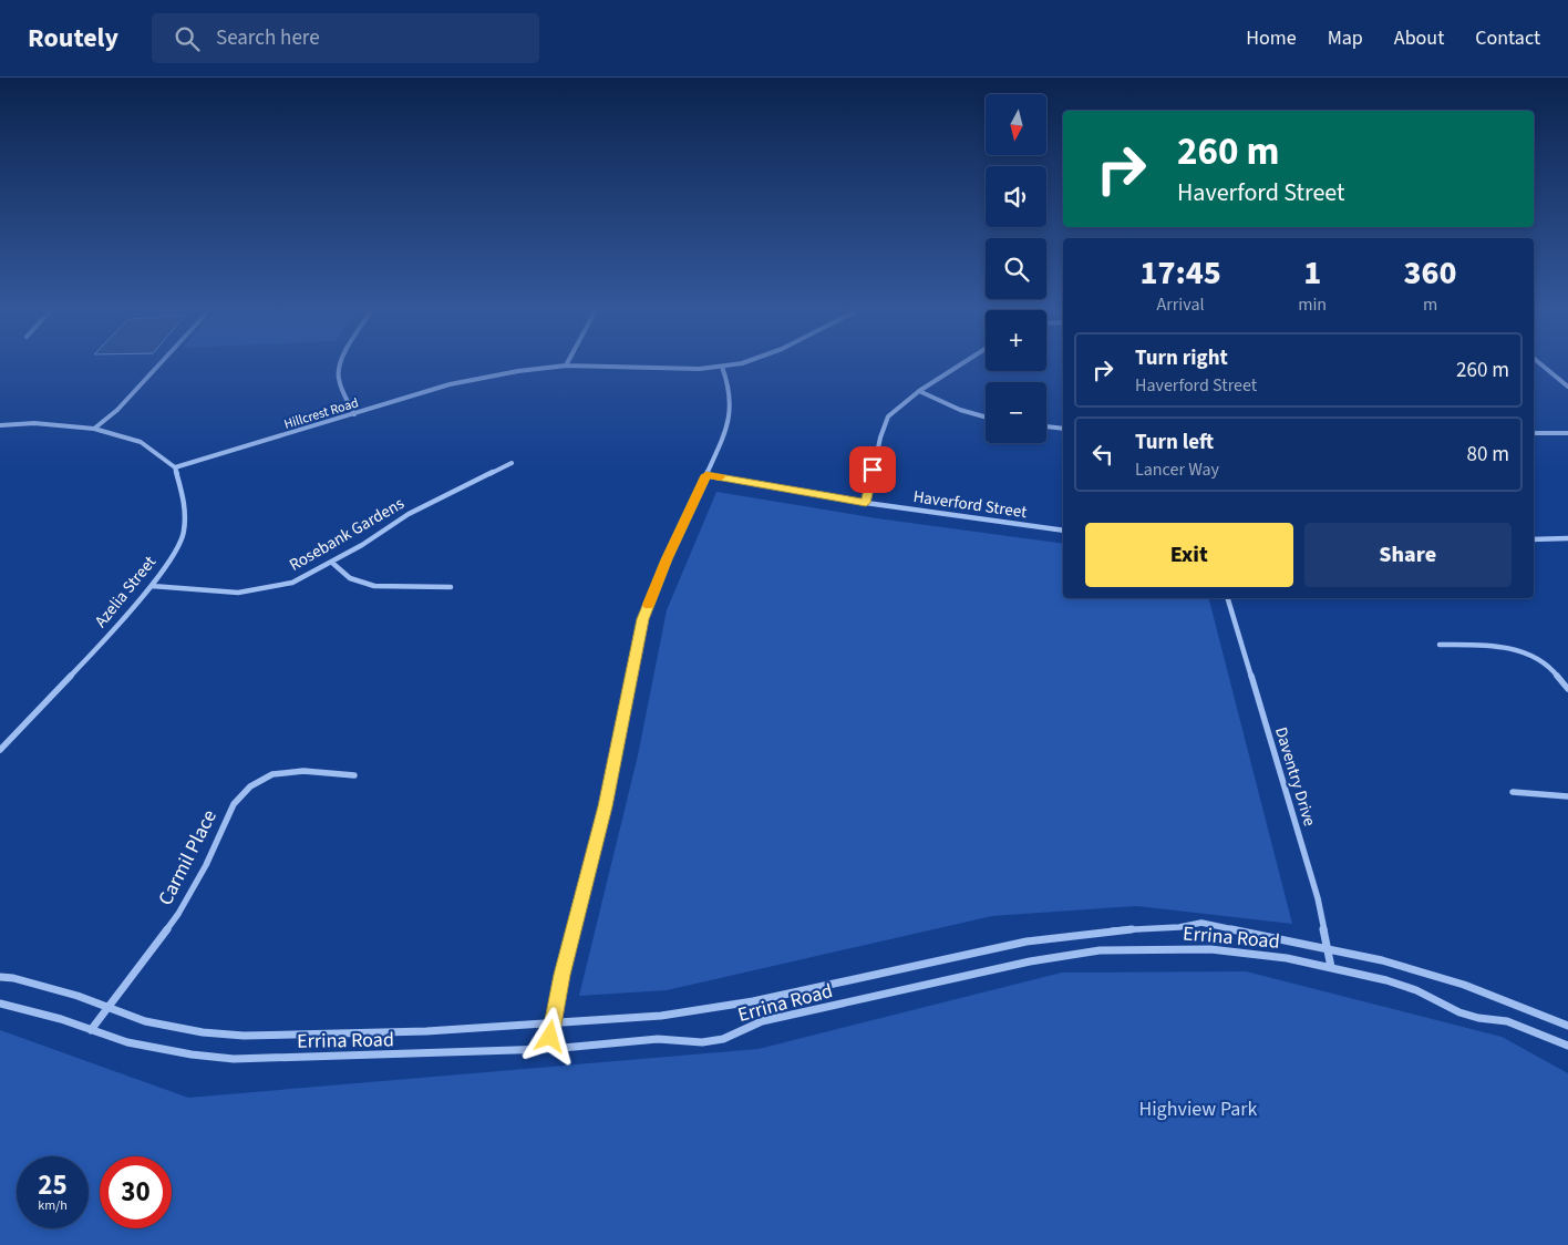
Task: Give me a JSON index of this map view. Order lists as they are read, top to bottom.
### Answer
{
  "streets": {
    "street": [
      "Hillcrest Road",
      "Haverford Street",
      "Rosebank Gardens",
      "Azelia Street",
      "Daventry Drive",
      "Carmil Place",
      "Errina Road"
    ]
  },
  "crossings": [
    ["Hillcrest Road", "Azelia Street"],
    ["Rosebank Gardens", "Azelia Street"],
    ["Daventry Drive", "Errina Road"],
    ["Carmil Place", "Errina Road"]
  ],
  "parks": ["Highview Park"],
  "north": "bottom",
  "page": {
    "header": "Routely",
    "search": "Search here",
    "nav": [
      "Home",
      "Map",
      "About",
      "Contact"
    ],
    "map_buttons": ["+", "−"],
    "turn": ["260 m", "Haverford Street"],
    "eta": [
      "17:45",
      "Arrival",
      "1",
      "min",
      "360",
      "m"
    ],
    "list": [
      {
        "name": "Turn right",
        "note": "Haverford Street",
        "value": "260 m"
      },
      {
        "name": "Turn left",
        "note": "Lancer Way",
        "value": "80 m"
      }
    ],
    "buttons": ["Exit", "Share"],
    "speed": "25 km/h",
    "limit": "30"
  }
}
